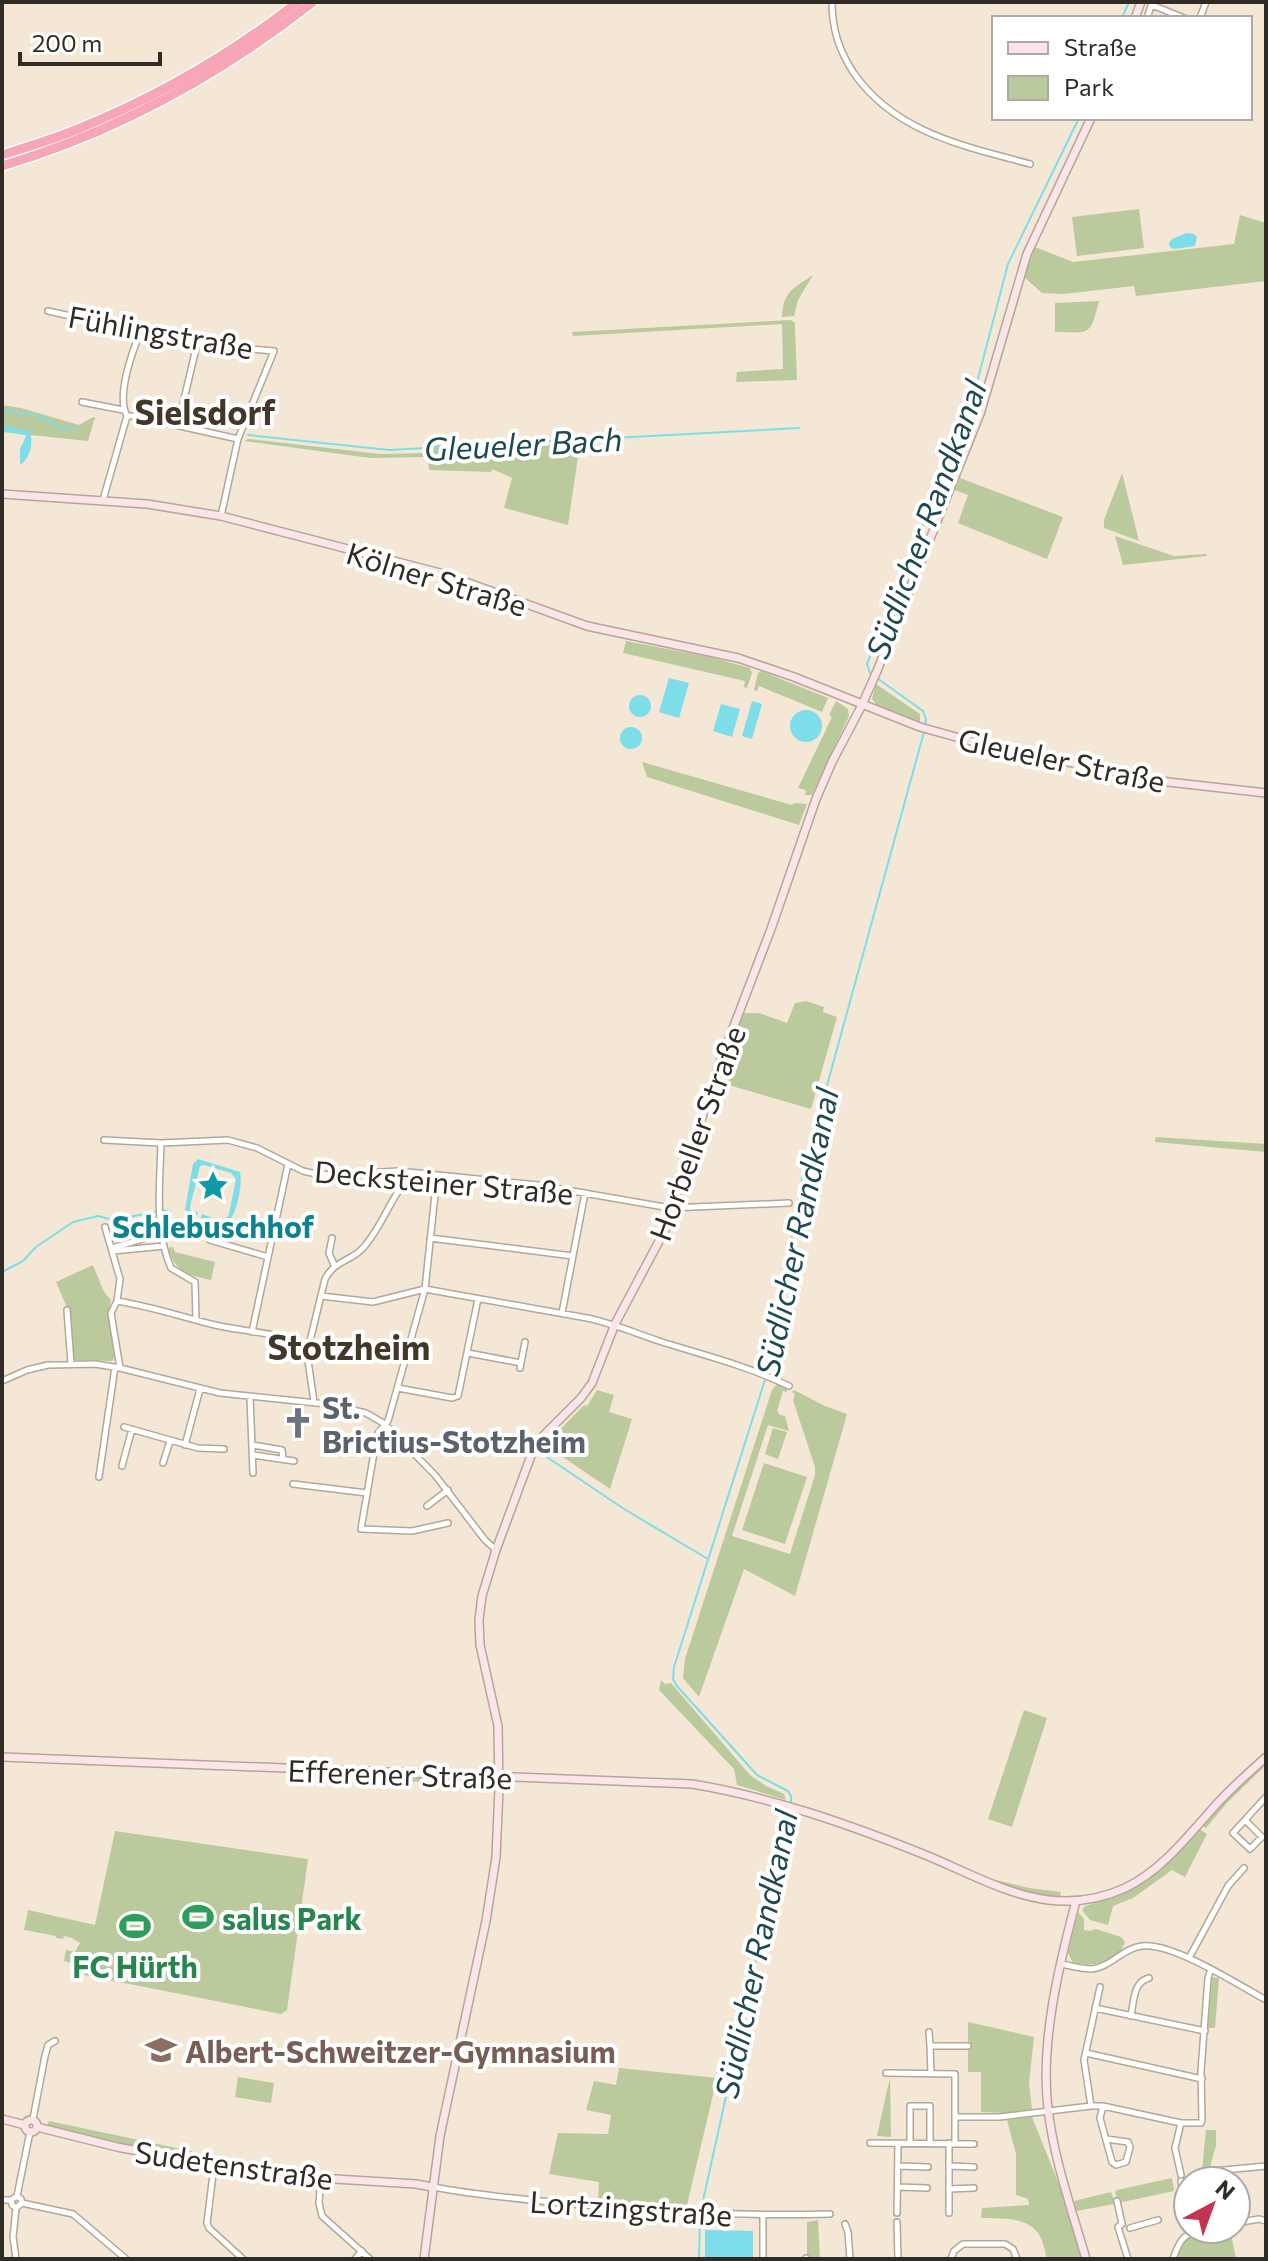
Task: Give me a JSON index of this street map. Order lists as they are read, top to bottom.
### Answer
{
  "streets": {
    "street": [
      "Fühlingstraße",
      "Kölner Straße",
      "Gleueler Straße",
      "Horbeller Straße",
      "Decksteiner Straße",
      "Efferener Straße",
      "Sudetenstraße",
      "Lortzingstraße"
    ]
  },
  "crossings": [
    ["Kölner Straße", "Gleueler Straße"],
    ["Kölner Straße", "Horbeller Straße"],
    ["Gleueler Straße", "Horbeller Straße"],
    ["Horbeller Straße", "Decksteiner Straße"],
    ["Horbeller Straße", "Efferener Straße"],
    ["Horbeller Straße", "Sudetenstraße"],
    ["Horbeller Straße", "Lortzingstraße"],
    ["Sudetenstraße", "Lortzingstraße"]
  ],
  "districts": ["Sielsdorf", "Stotzheim"],
  "water": ["Gleueler Bach", "Südlicher Randkanal"],
  "places": {
    "place": ["Schlebuschhof"],
    "church": ["St. Brictius-Stotzheim"],
    "sports": ["salus Park", "FC Hürth"],
    "school or university": ["Albert-Schweitzer-Gymnasium"]
  },
  "legend": ["Straße", "Park"],
  "scale_bar": "200 m",
  "north": "top right"
}
